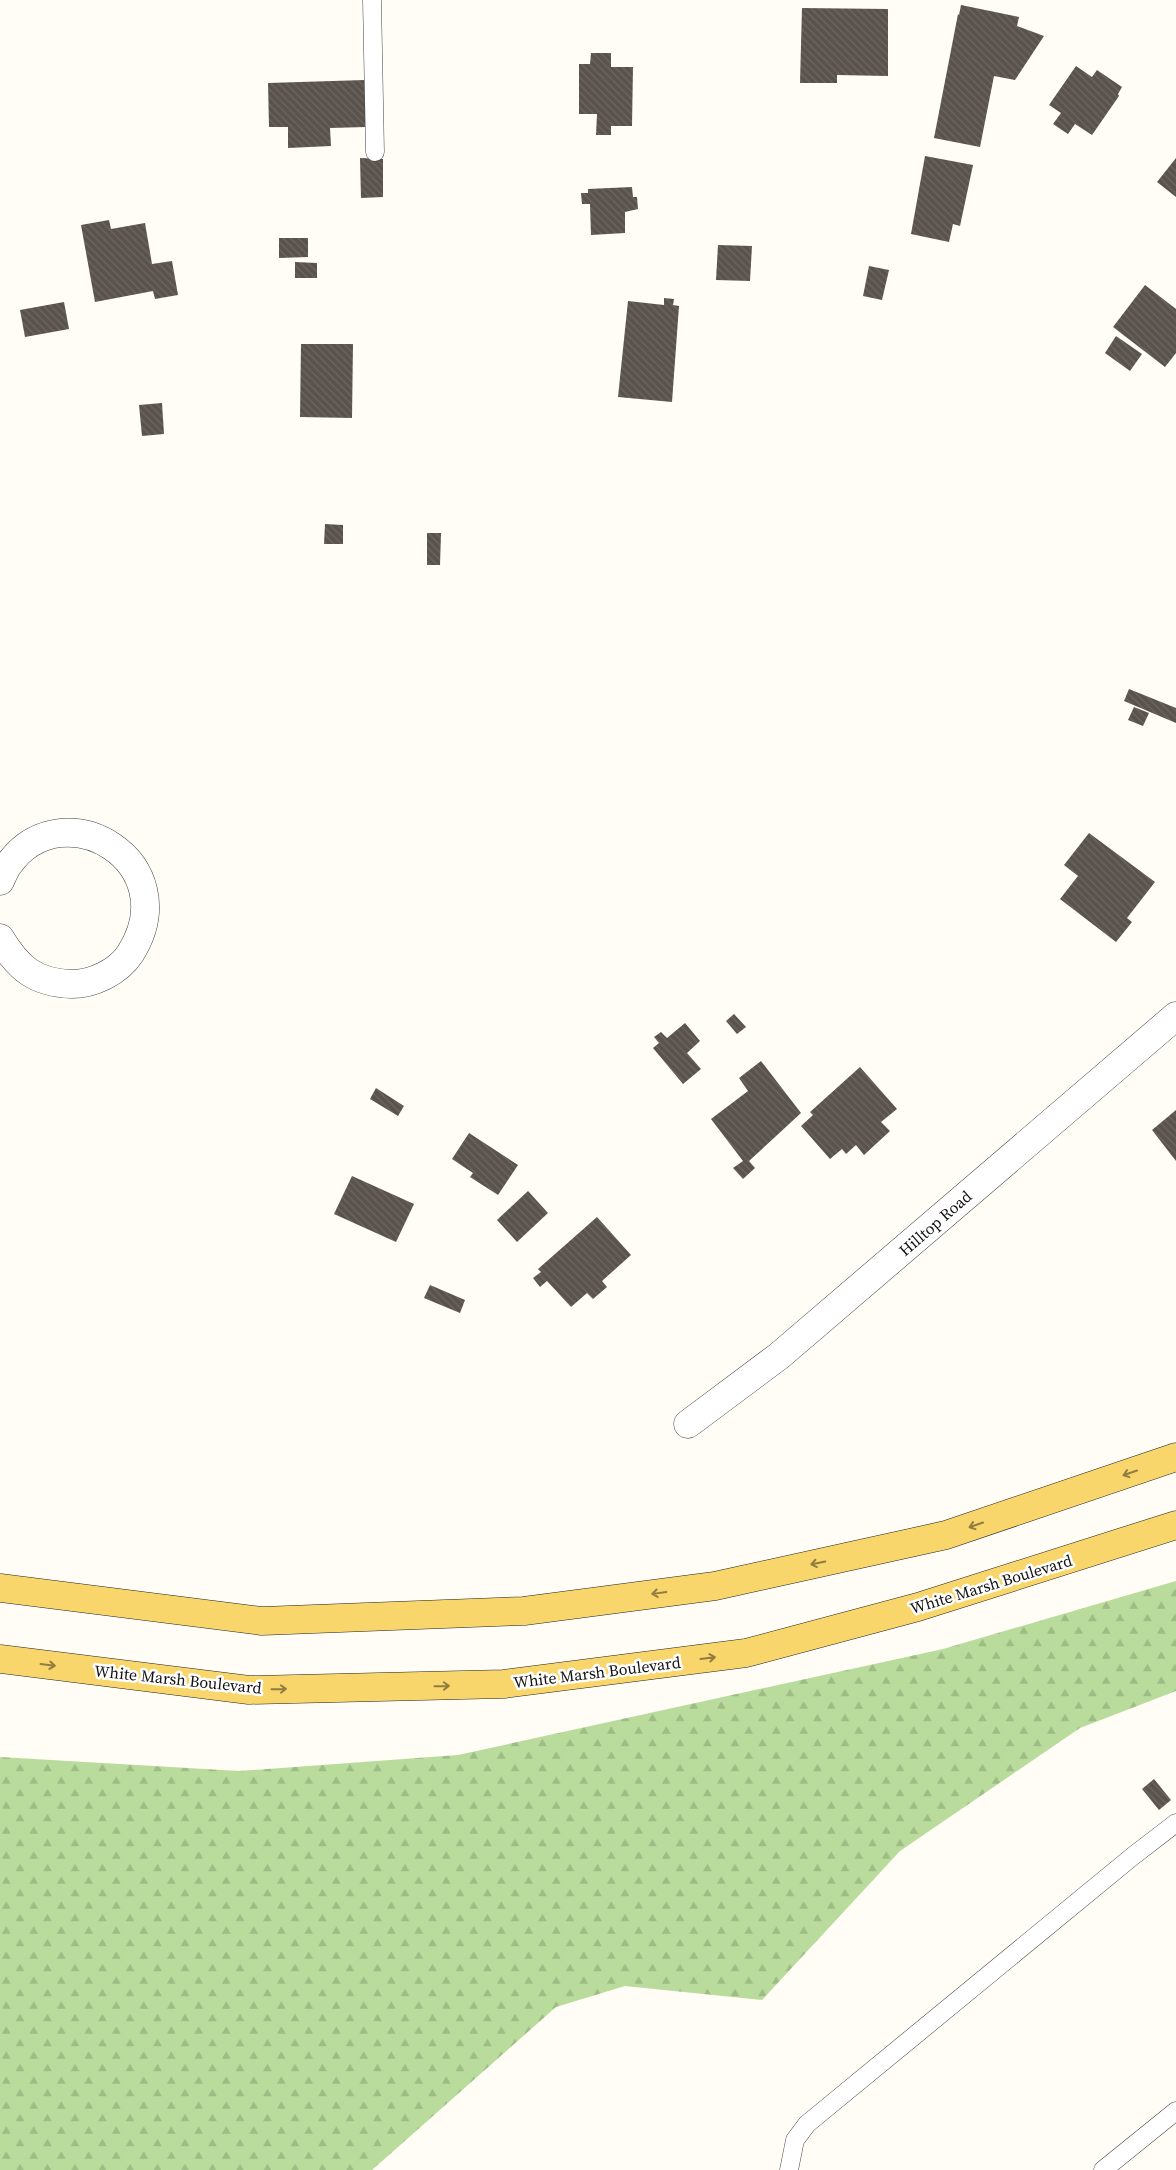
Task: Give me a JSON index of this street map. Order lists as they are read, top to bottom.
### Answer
{
  "streets": {
    "main road": ["White Marsh Boulevard"],
    "street": ["Hilltop Road"]
  }
}
